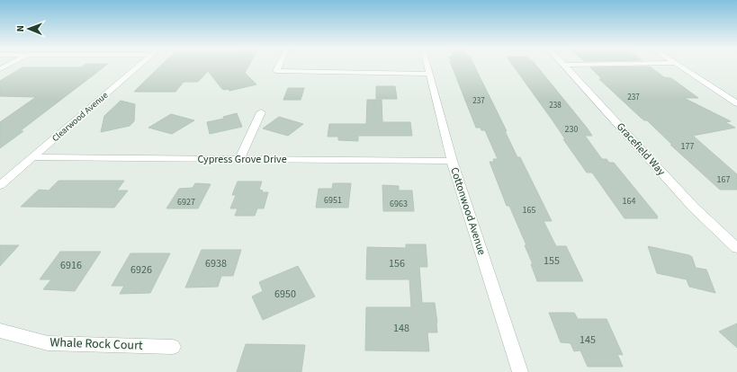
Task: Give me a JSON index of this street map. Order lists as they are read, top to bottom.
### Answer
{
  "streets": {
    "street": [
      "Clearwood Avenue",
      "Gracefield Way",
      "Cypress Grove Drive",
      "Cottonwood Avenue",
      "Whale Rock Court"
    ]
  },
  "crossings": [
    ["Clearwood Avenue", "Cypress Grove Drive"],
    ["Cypress Grove Drive", "Cottonwood Avenue"]
  ],
  "house_numbers": [
    "237",
    "237",
    "238",
    "230",
    "177",
    "167",
    "6951",
    "164",
    "6927",
    "6963",
    "165",
    "155",
    "6938",
    "156",
    "6916",
    "6926",
    "6950",
    "148",
    "145"
  ],
  "north": "left"
}
